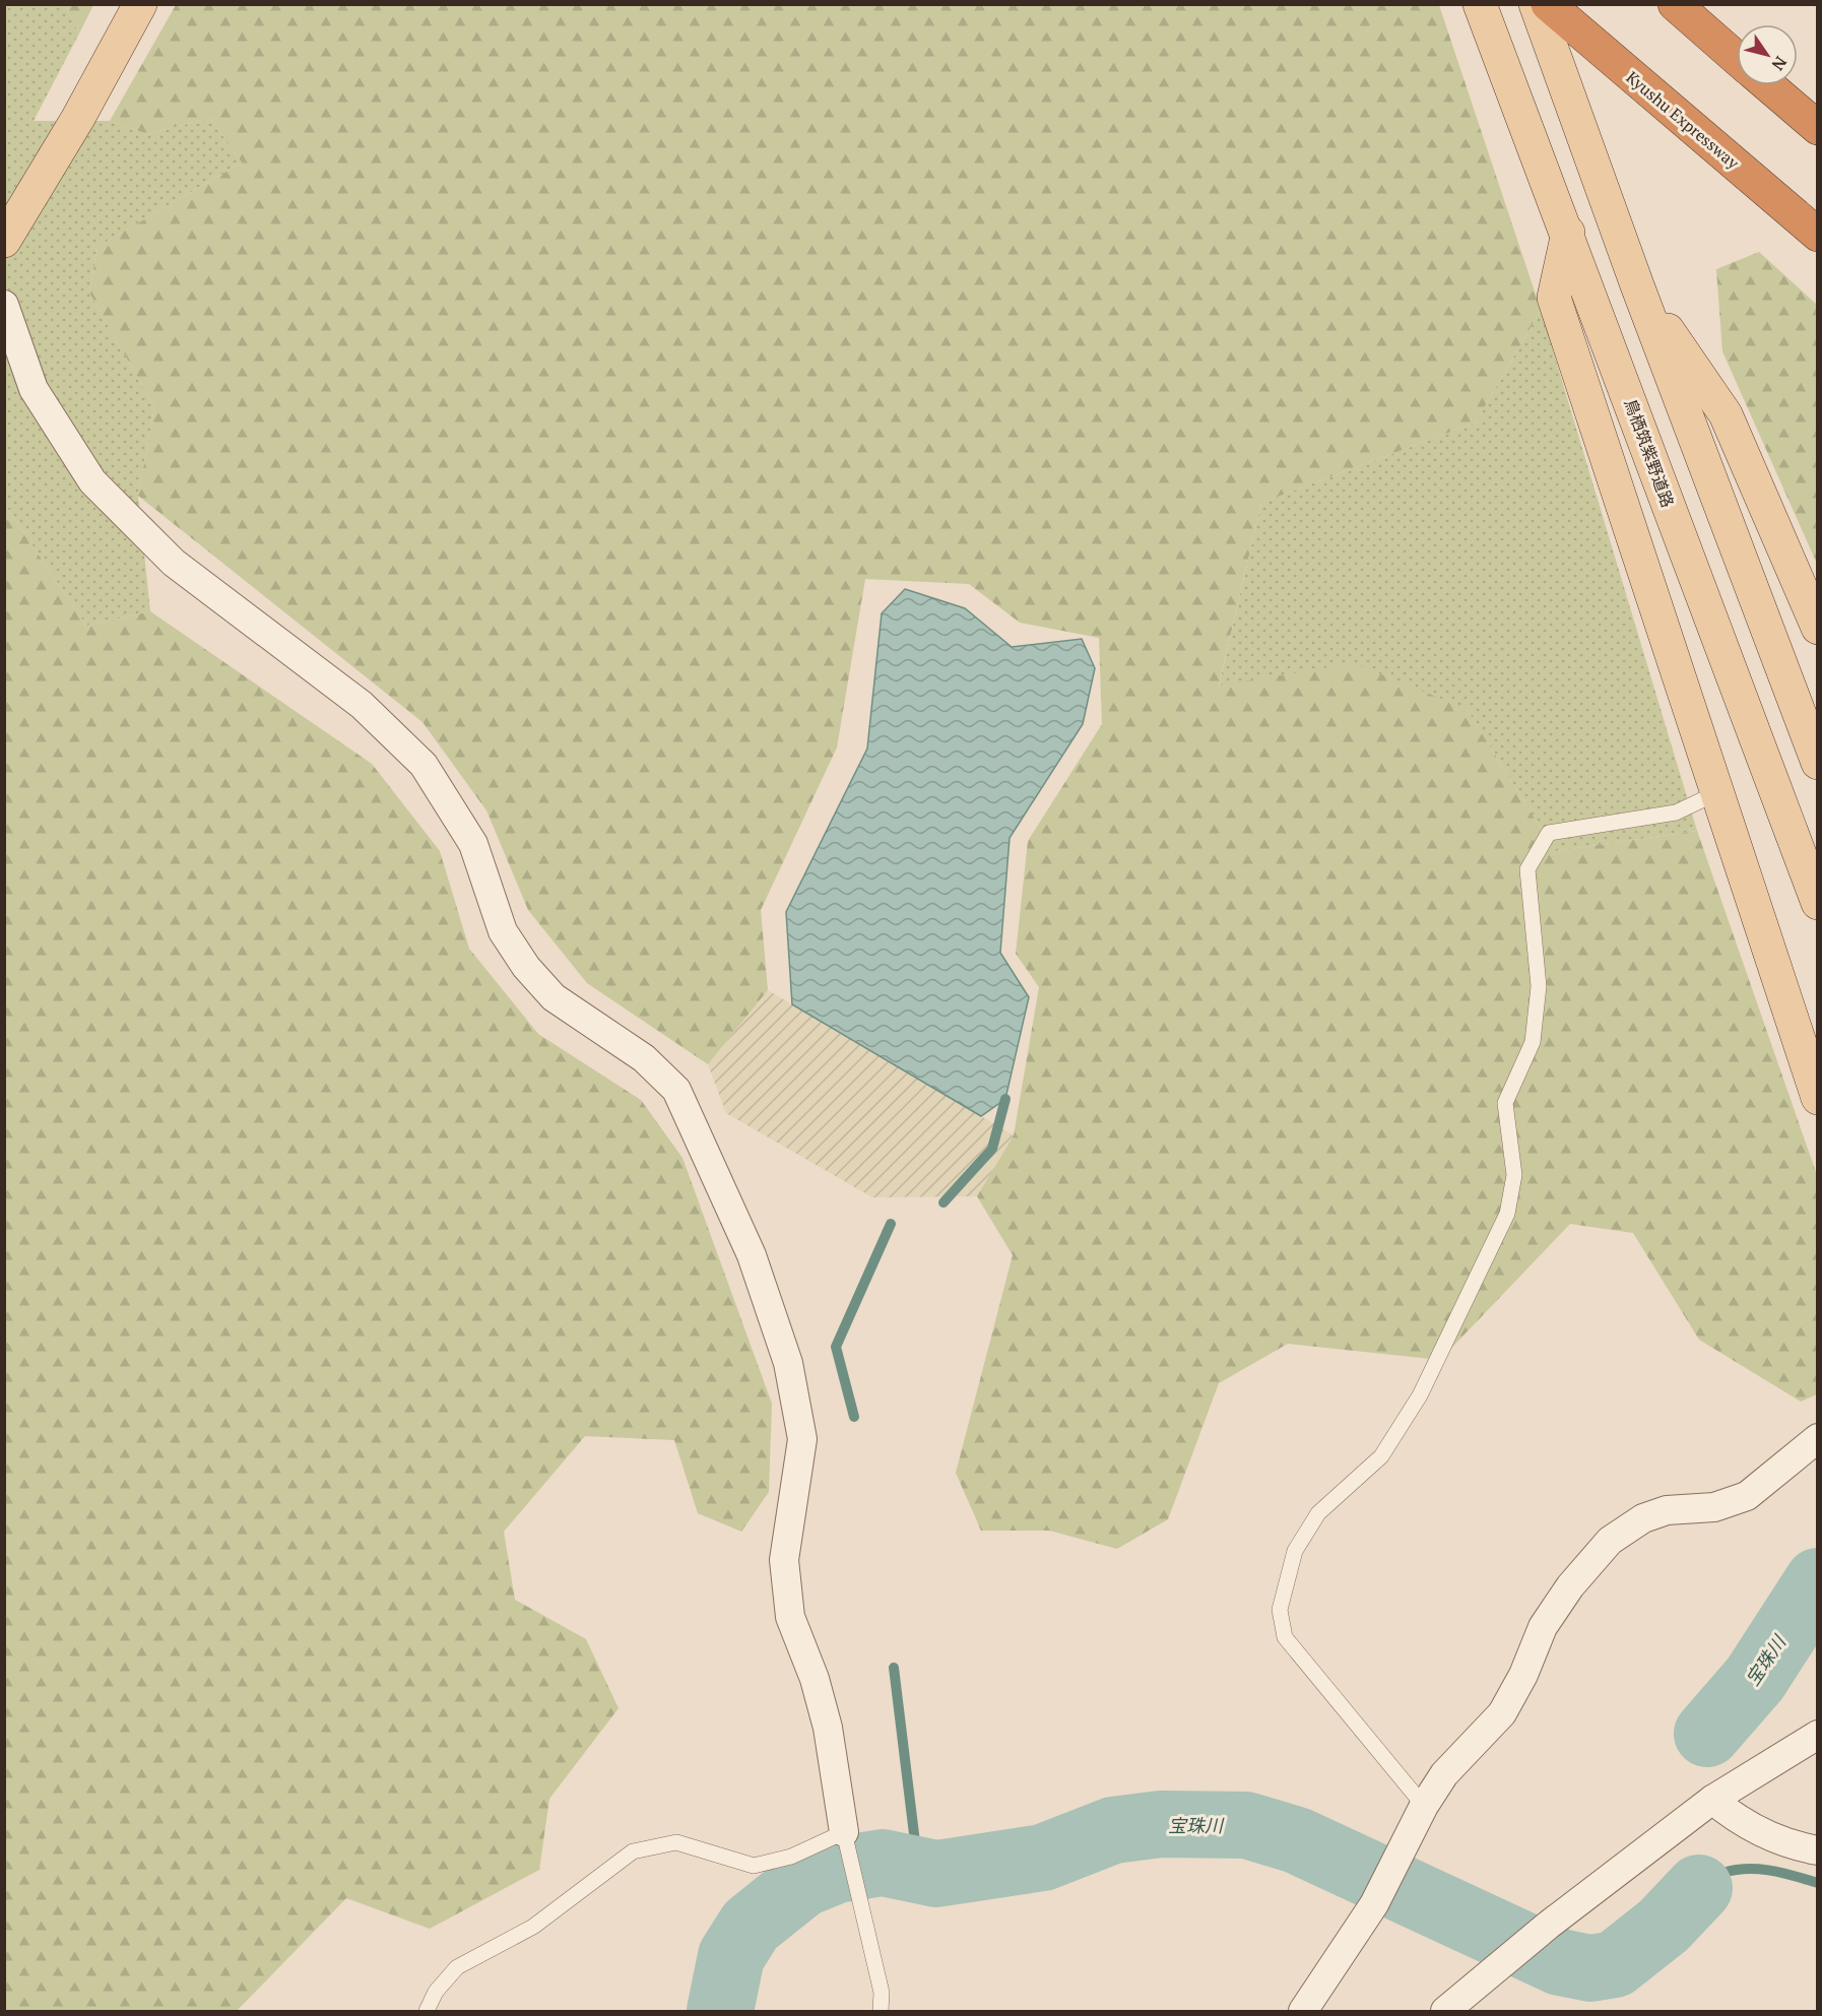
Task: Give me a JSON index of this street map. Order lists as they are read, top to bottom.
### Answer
{
  "streets": {
    "highway": ["Kyushu Expressway"],
    "main road": ["鳥栖筑紫野道路"]
  },
  "water": ["宝珠川"],
  "north": "bottom right"
}
